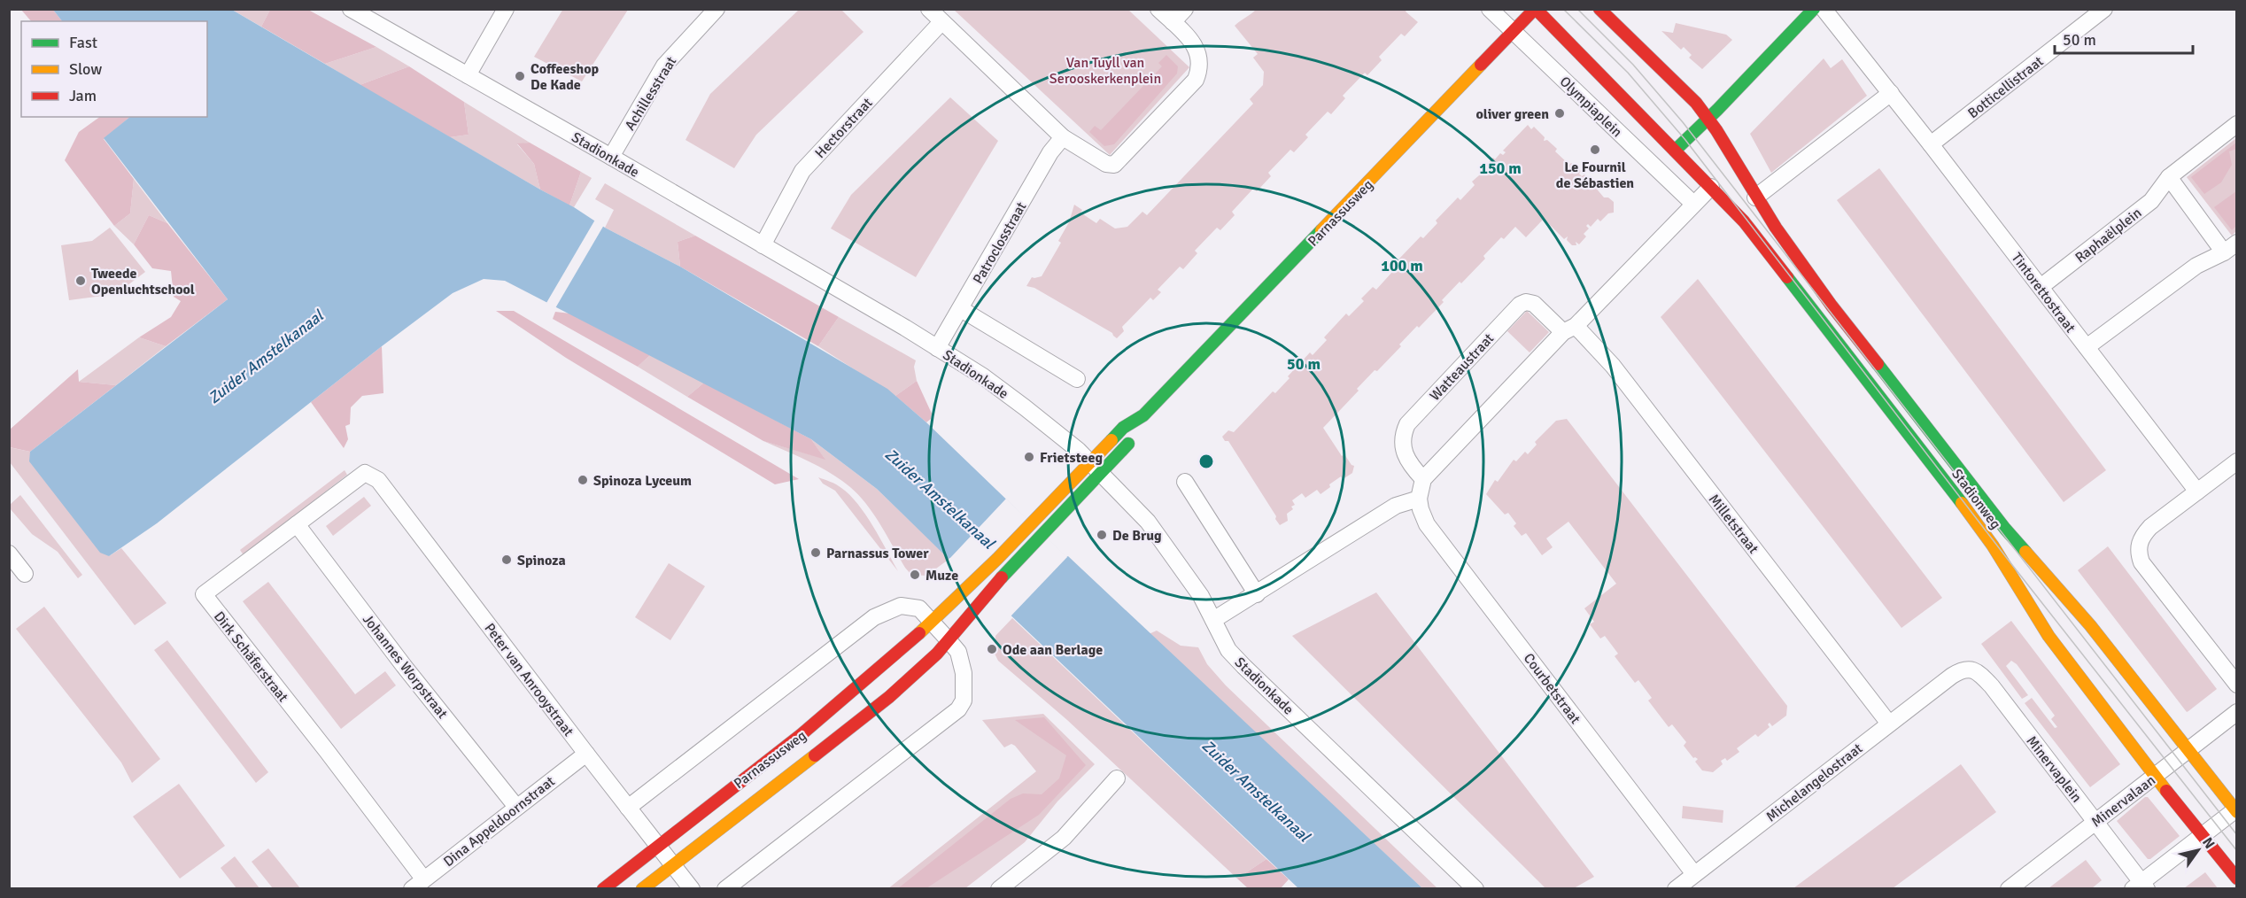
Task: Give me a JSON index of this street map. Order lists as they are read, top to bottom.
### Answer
{
  "streets": {
    "main road": ["Olympiaplein", "Parnassusweg", "Stadionweg"],
    "street": [
      "Botticellistraat",
      "Achillesstraat",
      "Hectorstraat",
      "Stadionkade",
      "Raphaëlplein",
      "Patroclosstraat",
      "Tintorettostraat",
      "Watteaustraat",
      "Milletstraat",
      "Dirk Schäferstraat",
      "Johannes Worpstraat",
      "Peter van Anrooystraat",
      "Courbetstraat",
      "Minervaplein",
      "Michelangelostraat",
      "Minervalaan",
      "Dina Appeldoornstraat"
    ]
  },
  "crossings": [
    ["Botticellistraat", "Tintorettostraat"],
    ["Achillesstraat", "Stadionkade"],
    ["Olympiaplein", "Parnassusweg"],
    ["Olympiaplein", "Stadionweg"],
    ["Hectorstraat", "Stadionkade"],
    ["Stadionkade", "Parnassusweg"],
    ["Stadionkade", "Patroclosstraat"],
    ["Parnassusweg", "Peter van Anrooystraat"],
    ["Raphaëlplein", "Tintorettostraat"],
    ["Watteaustraat", "Milletstraat"],
    ["Stadionweg", "Minervalaan"],
    ["Milletstraat", "Michelangelostraat"],
    ["Dirk Schäferstraat", "Johannes Worpstraat"],
    ["Dirk Schäferstraat", "Peter van Anrooystraat"],
    ["Dirk Schäferstraat", "Dina Appeldoornstraat"],
    ["Johannes Worpstraat", "Dina Appeldoornstraat"],
    ["Peter van Anrooystraat", "Dina Appeldoornstraat"],
    ["Courbetstraat", "Michelangelostraat"],
    ["Minervaplein", "Michelangelostraat"],
    ["Minervaplein", "Minervalaan"]
  ],
  "water": ["Zuider Amstelkanaal"],
  "parks": ["Van Tuyll van Serooskerkenplein"],
  "places": [
    "Coffeeshop De Kade",
    "oliver green",
    "Le Fournil de Sébastien",
    "Tweede Openluchtschool",
    "Frietsteeg",
    "Spinoza Lyceum",
    "De Brug",
    "Parnassus Tower",
    "Spinoza",
    "Muze",
    "Ode aan Berlage"
  ],
  "legend": ["Fast", "Slow", "Jam"],
  "scale_bar": "50 m",
  "north": "top right",
  "rings": ["150 m", "100 m", "50 m"]
}
